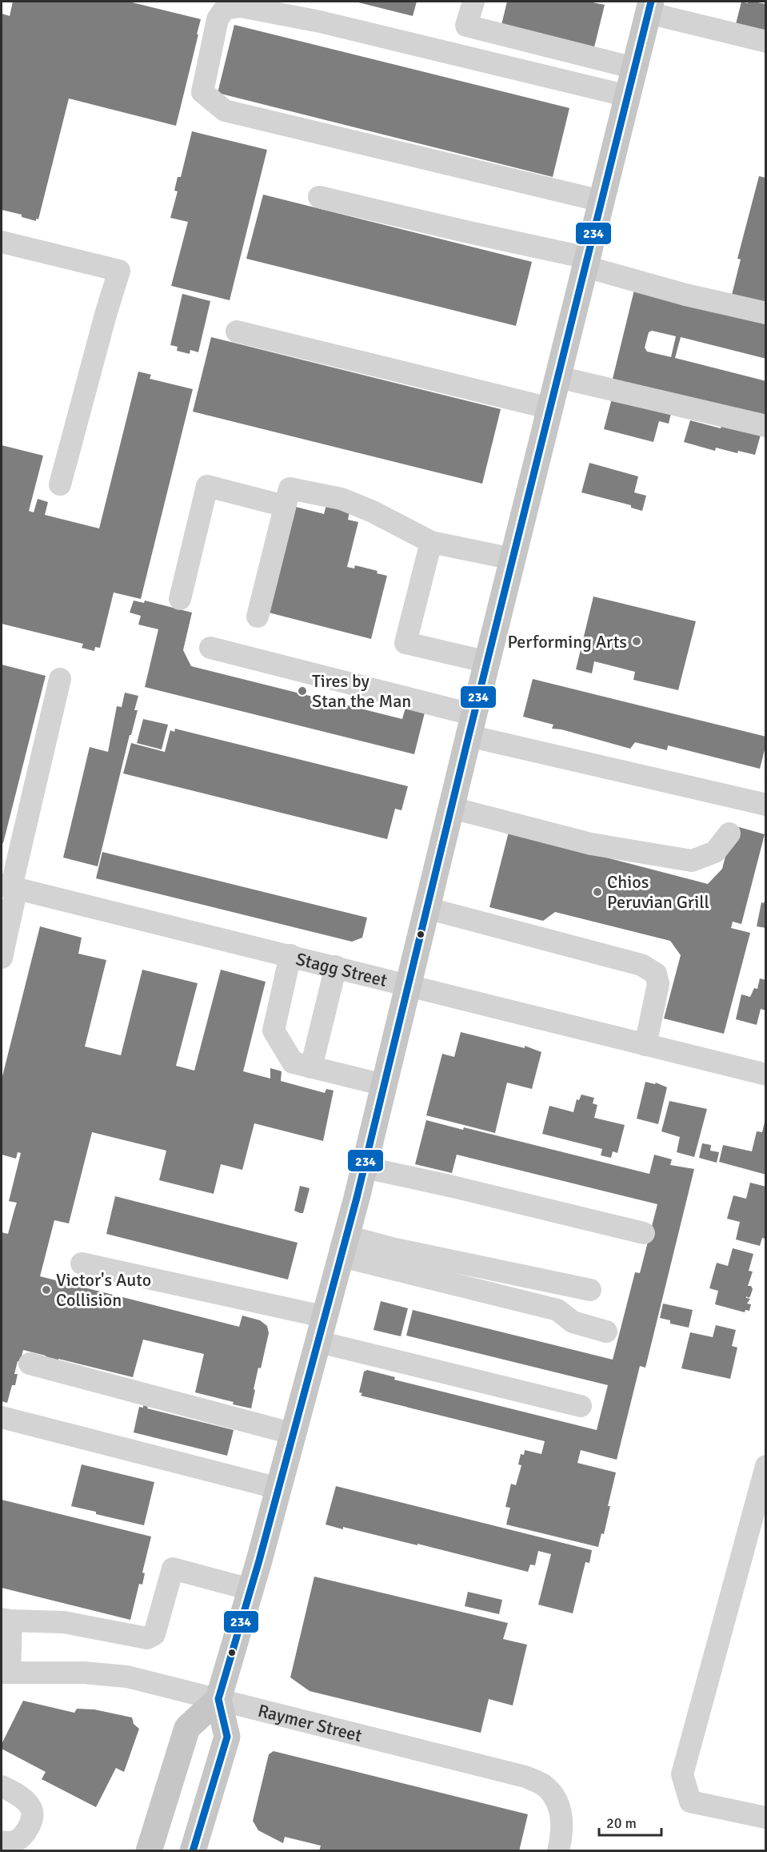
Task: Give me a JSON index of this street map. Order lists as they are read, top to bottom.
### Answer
{
  "streets": {
    "street": ["Stagg Street", "Raymer Street"]
  },
  "places": [
    "Performing Arts",
    "Tires by Stan the Man",
    "Chios Peruvian Grill",
    "Victor's Auto Collision"
  ],
  "lines": ["transit line 234"],
  "scale_bar": "20 m"
}
